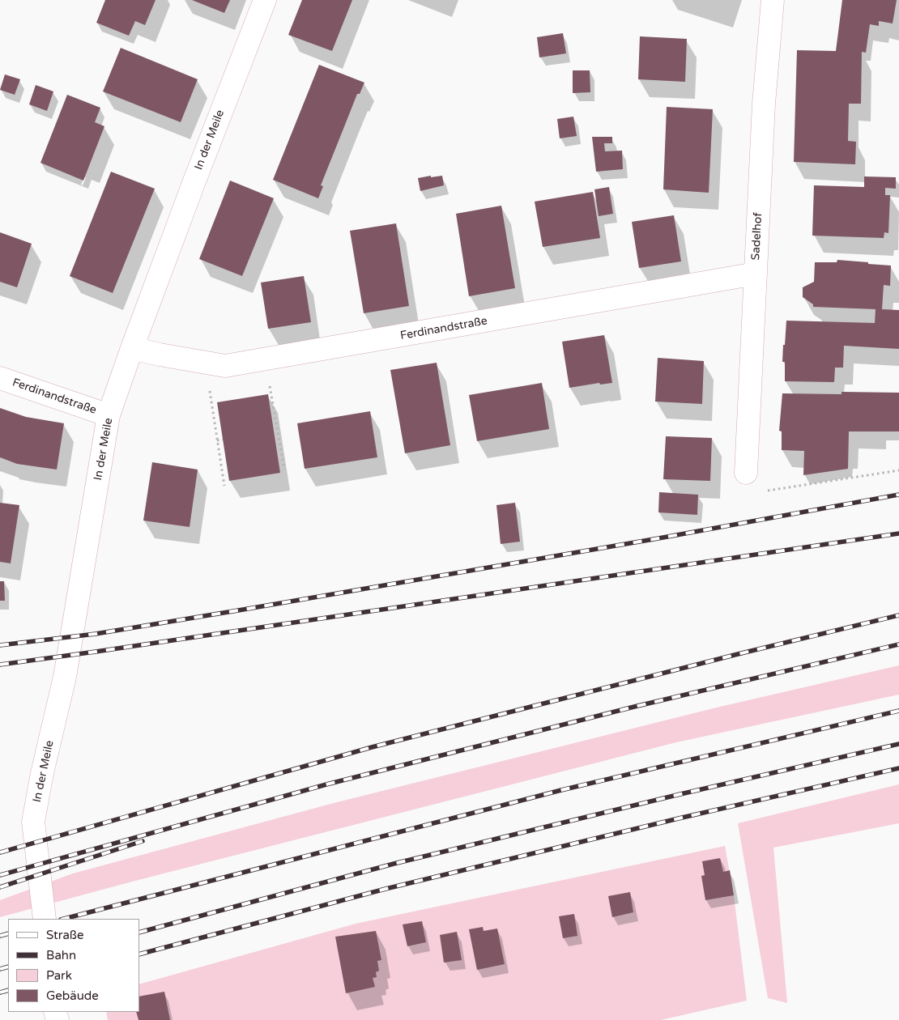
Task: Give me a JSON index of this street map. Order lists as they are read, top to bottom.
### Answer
{
  "streets": {
    "street": ["In der Meile", "Sadelhof", "Ferdinandstraße"]
  },
  "crossings": [
    ["In der Meile", "Ferdinandstraße"],
    ["Sadelhof", "Ferdinandstraße"]
  ],
  "legend": [
    "Straße",
    "Bahn",
    "Park",
    "Gebäude"
  ]
}
